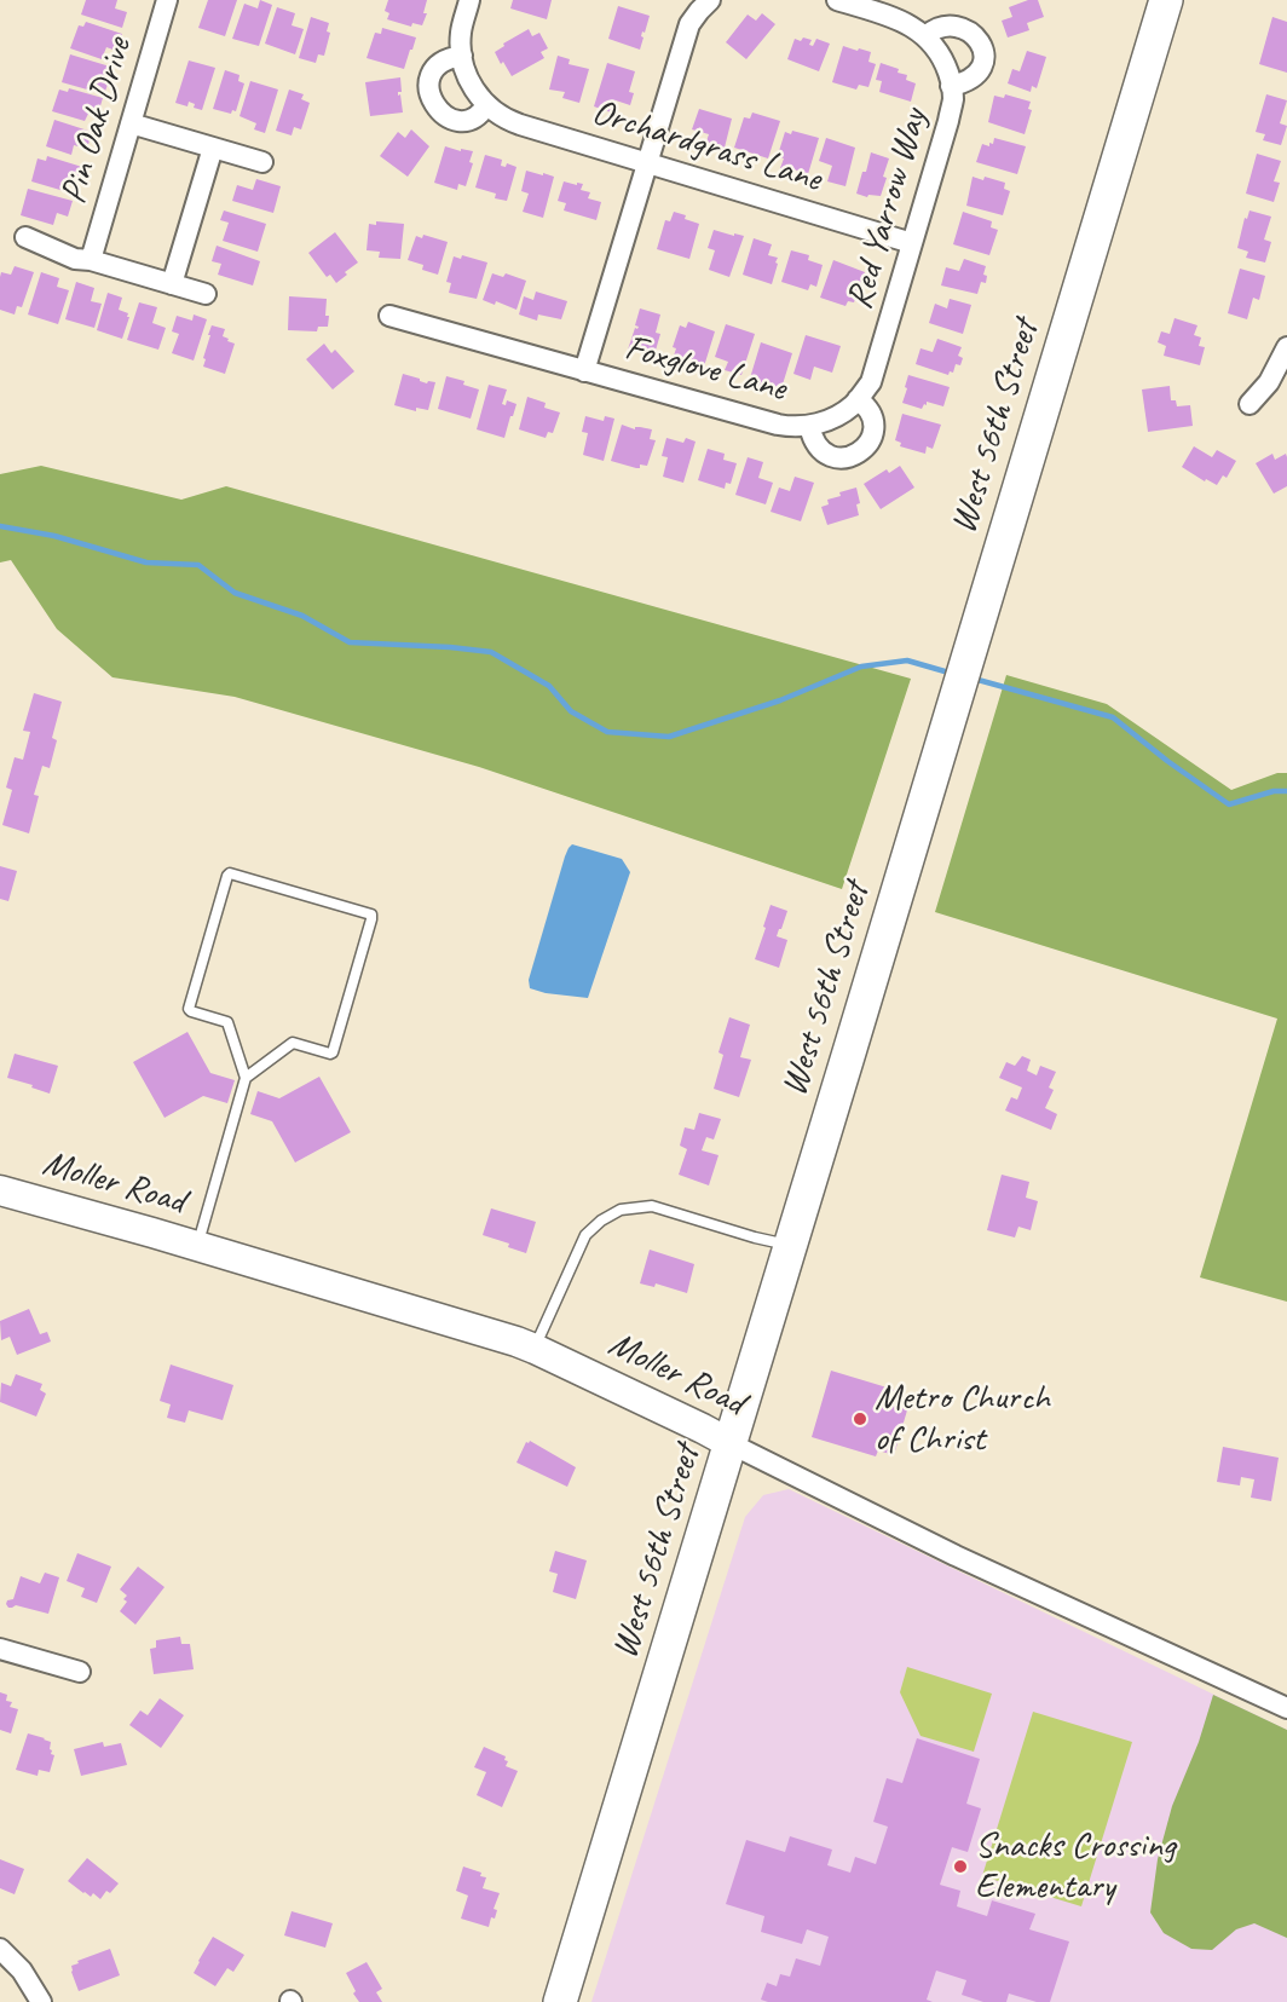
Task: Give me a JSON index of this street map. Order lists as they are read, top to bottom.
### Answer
{
  "streets": {
    "main road": ["West 56th Street"],
    "street": [
      "Pin Oak Drive",
      "Orchardgrass Lane",
      "Red Yarrow Way",
      "Foxglove Lane",
      "Moller Road"
    ]
  },
  "crossings": [
    ["Orchardgrass Lane", "Red Yarrow Way"],
    ["Red Yarrow Way", "Foxglove Lane"],
    ["West 56th Street", "Moller Road"]
  ],
  "places": ["Metro Church of Christ", "Snacks Crossing Elementary"]
}
